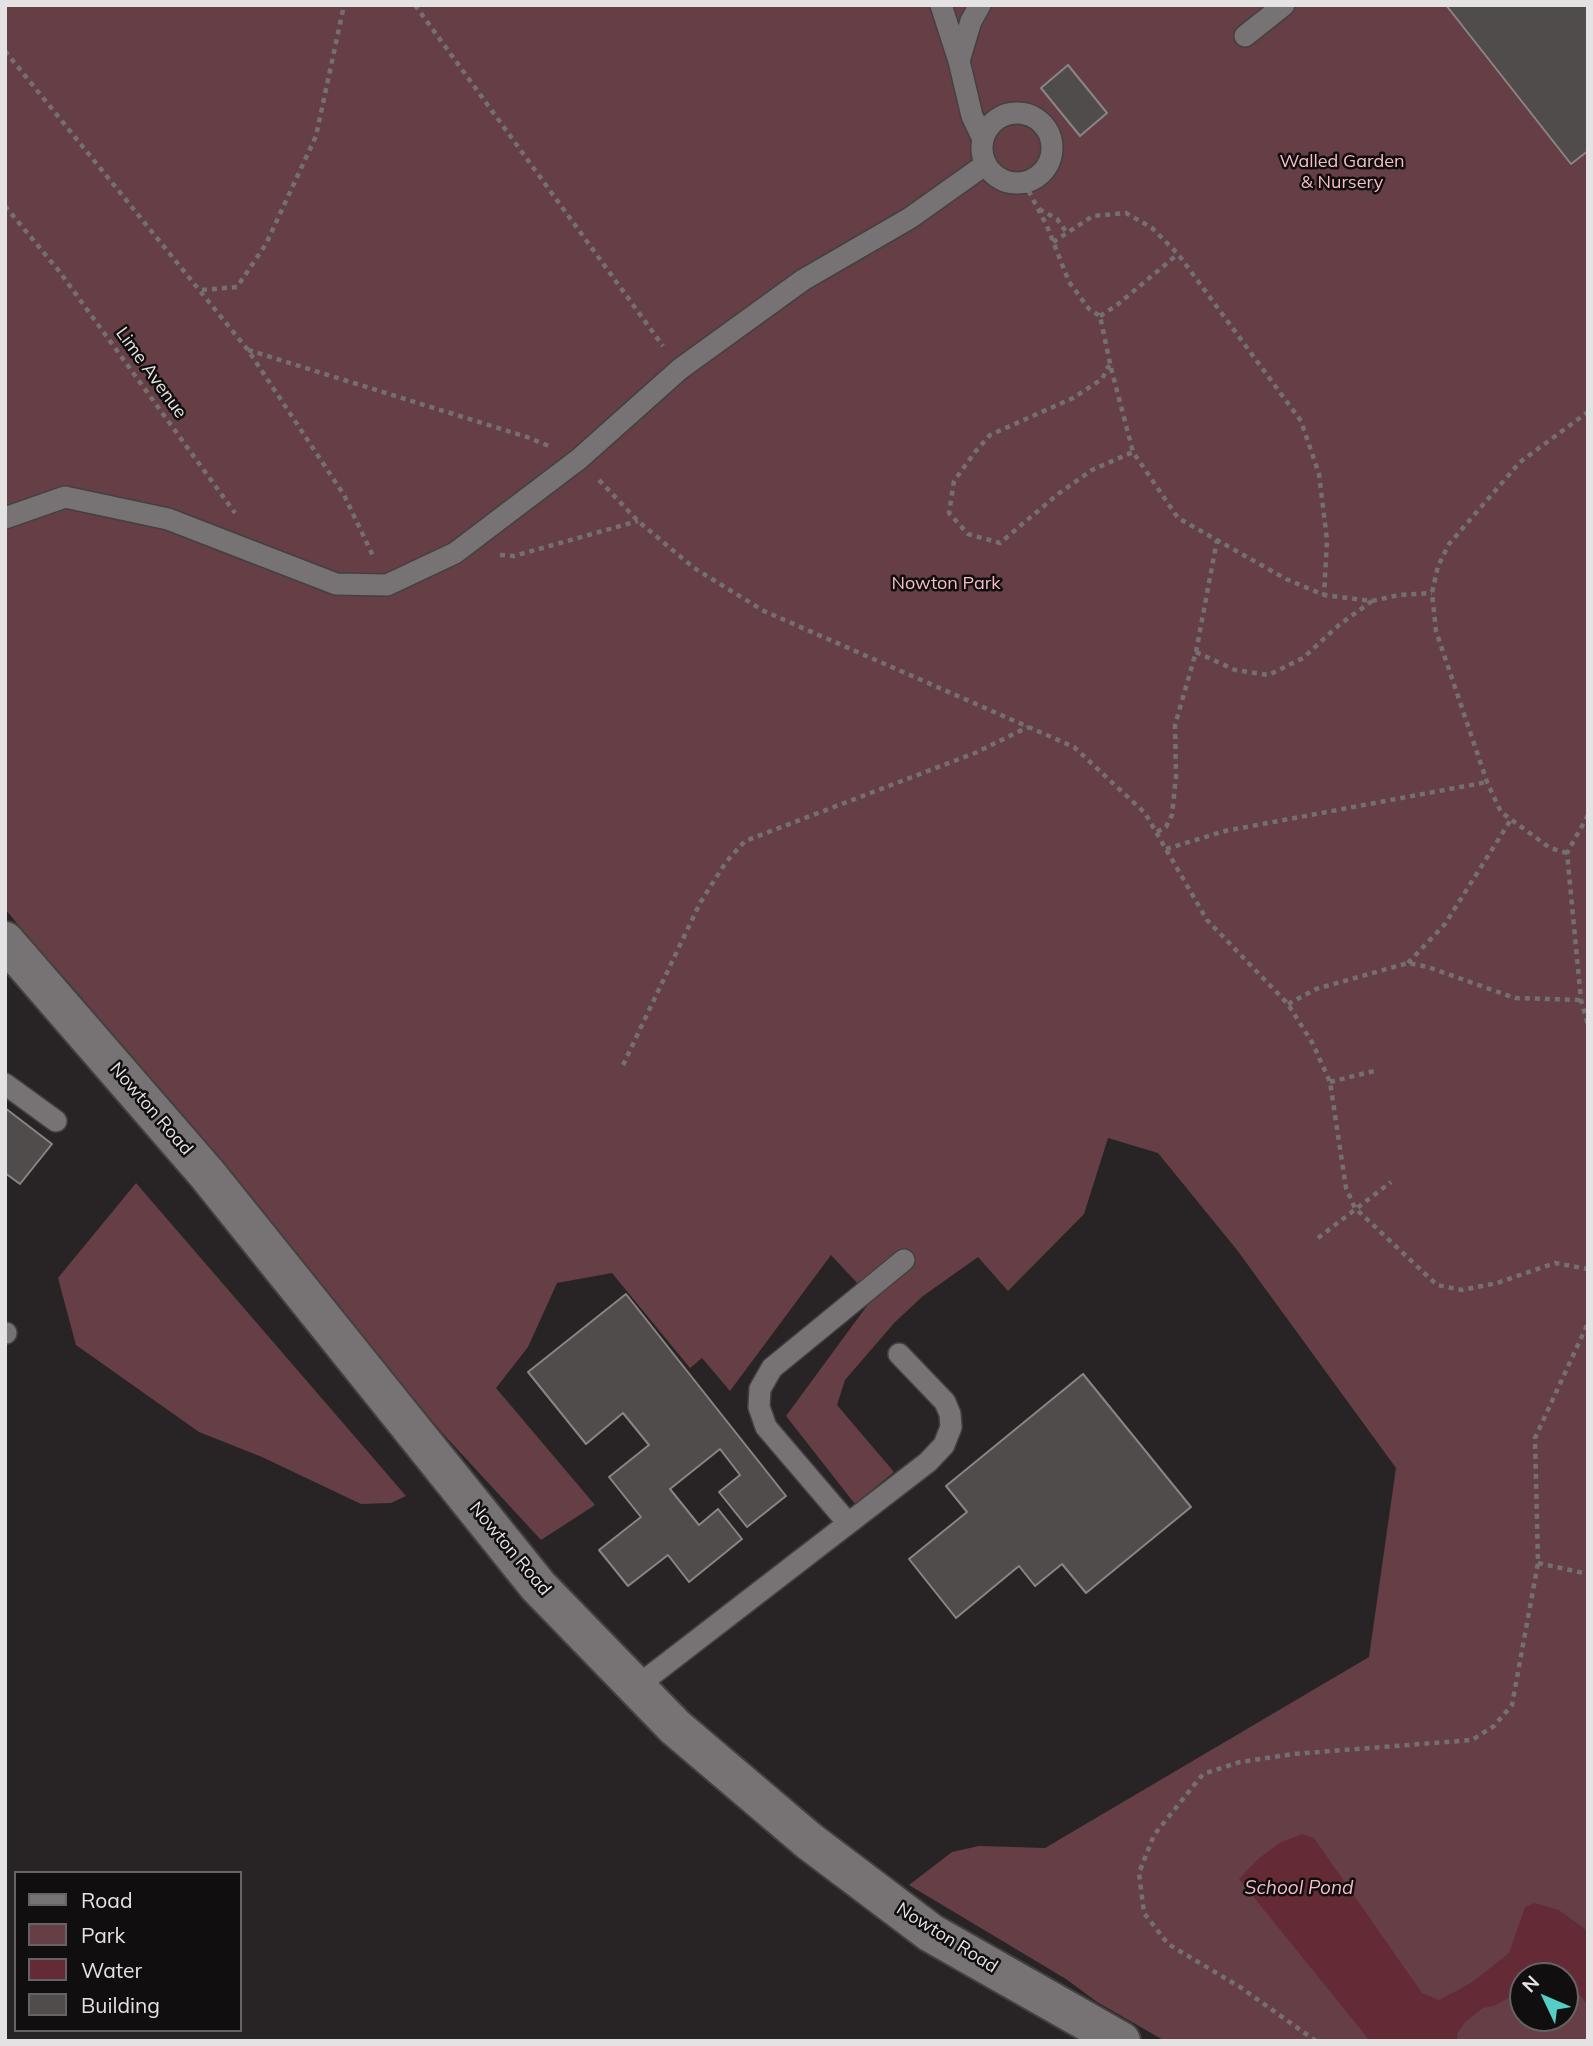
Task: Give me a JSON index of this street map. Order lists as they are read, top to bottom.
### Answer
{
  "streets": {
    "street": ["Nowton Road"],
    "path": ["Lime Avenue"]
  },
  "water": ["School Pond"],
  "parks": ["Walled Garden & Nursery", "Nowton Park"],
  "legend": [
    "Road",
    "Park",
    "Water",
    "Building"
  ],
  "north": "top left"
}
